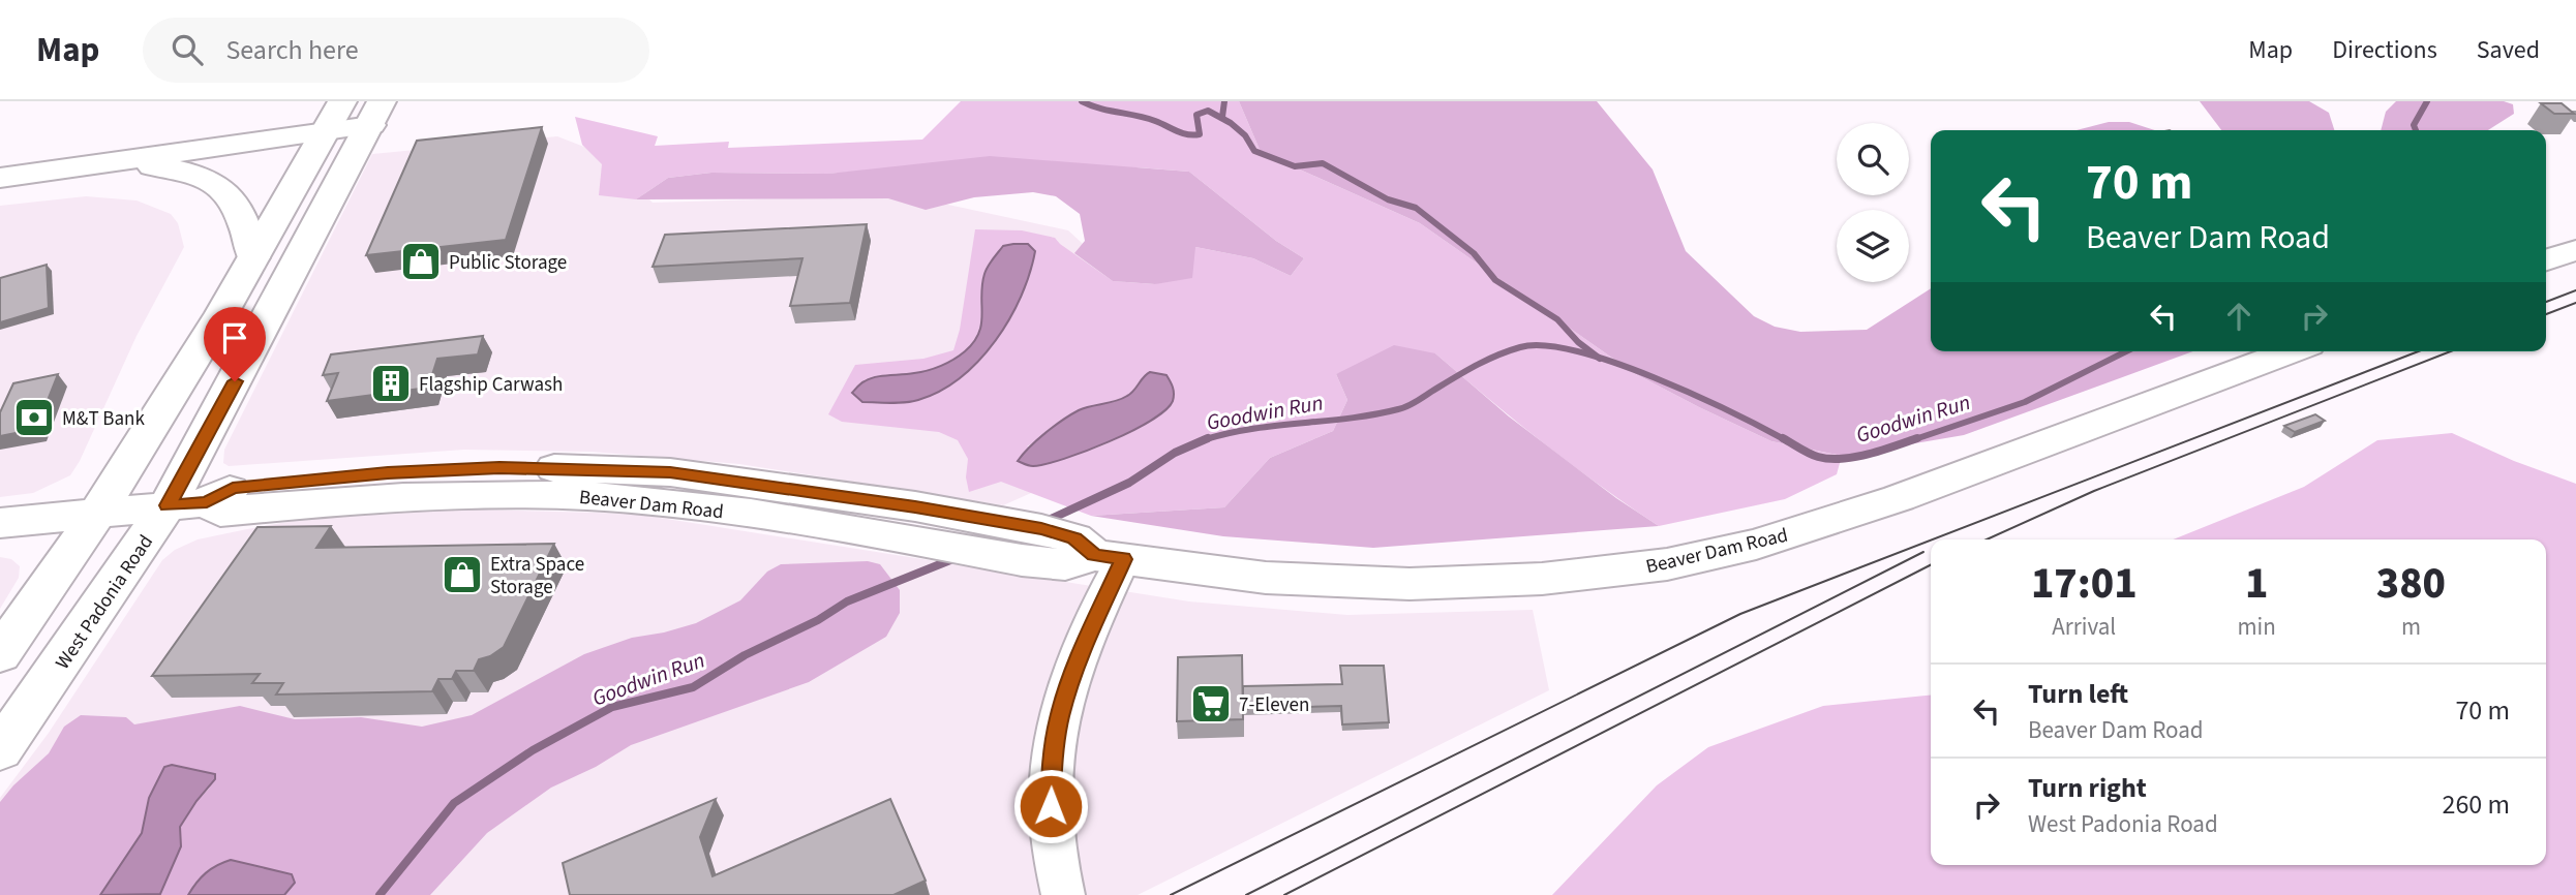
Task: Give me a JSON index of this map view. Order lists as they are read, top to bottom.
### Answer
{
  "streets": {
    "main road": ["Beaver Dam Road", "West Padonia Road"]
  },
  "crossings": [
    ["Beaver Dam Road", "West Padonia Road"]
  ],
  "water": ["Goodwin Run"],
  "places": {
    "shop": ["Public Storage", "Extra Space Storage"],
    "building": ["Flagship Carwash"],
    "bank": ["M&T Bank"],
    "supermarket": ["7-Eleven"]
  },
  "page": {
    "header": "Map",
    "search": "Search here",
    "nav": ["Map", "Directions", "Saved"],
    "turn": ["70 m", "Beaver Dam Road"],
    "eta": [
      "17:01",
      "Arrival",
      "1",
      "min",
      "380",
      "m"
    ],
    "list": [
      {
        "name": "Turn left",
        "note": "Beaver Dam Road",
        "value": "70 m"
      },
      {
        "name": "Turn right",
        "note": "West Padonia Road",
        "value": "260 m"
      }
    ]
  }
}
